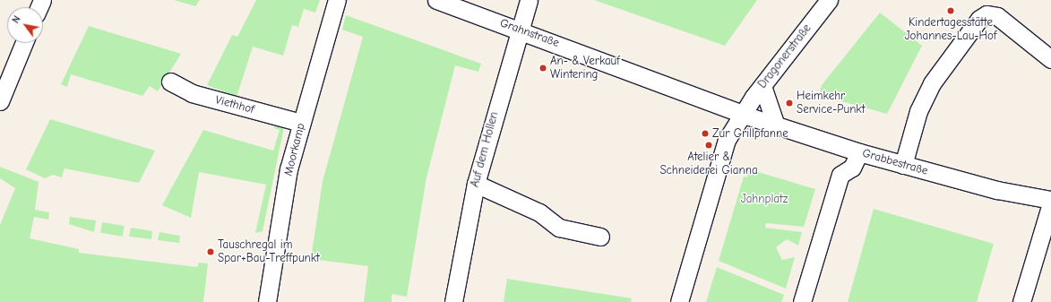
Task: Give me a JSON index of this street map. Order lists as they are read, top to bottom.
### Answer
{
  "streets": {
    "street": [
      "Grahnstraße",
      "Dragonerstraße",
      "Viethhof",
      "Moorkamp",
      "Auf dem Hollen",
      "Grabbestraße"
    ]
  },
  "crossings": [
    ["Grahnstraße", "Dragonerstraße"],
    ["Grahnstraße", "Auf dem Hollen"],
    ["Grahnstraße", "Grabbestraße"],
    ["Dragonerstraße", "Grabbestraße"],
    ["Viethhof", "Moorkamp"]
  ],
  "parks": ["Jahnplatz"],
  "places": [
    "Kindertagesstätte Johannes-Lau-Hof",
    "An- & Verkauf Wintering",
    "Heimkehr Service-Punkt",
    "Zur Grillpfanne",
    "Atelier & Schneiderei Gianna",
    "Tauschregal im Spar+Bau-Treffpunkt"
  ],
  "north": "top left"
}
